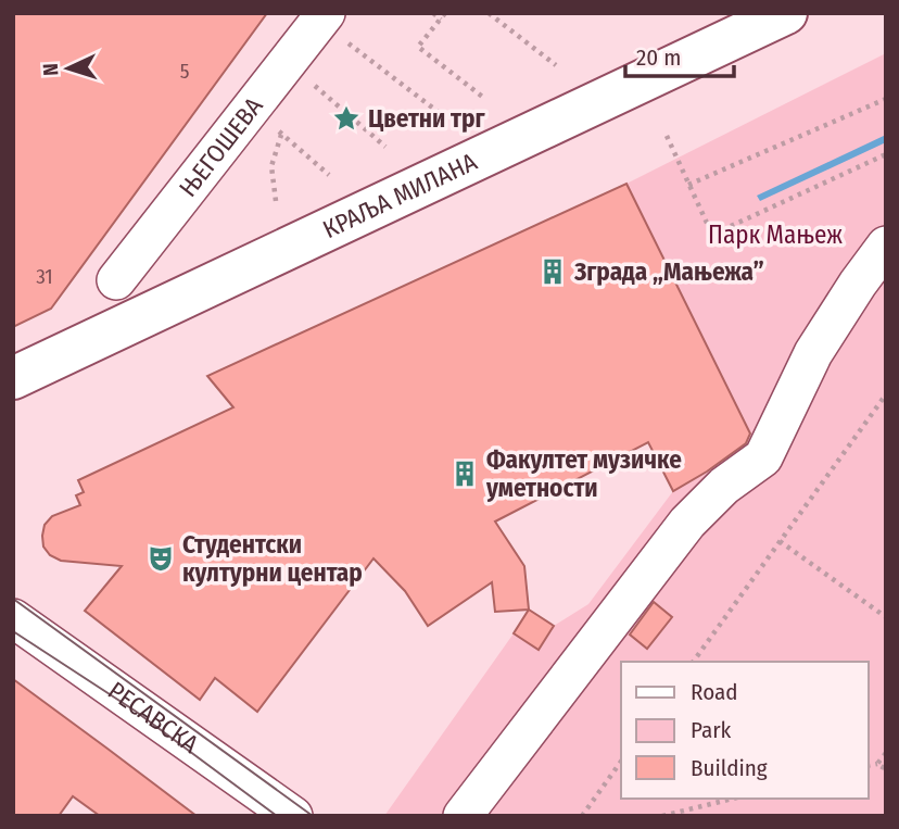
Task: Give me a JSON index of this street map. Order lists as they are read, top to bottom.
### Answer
{
  "streets": {
    "main road": ["КРАЉА МИЛАНА"],
    "street": ["ЊЕГОШЕВА", "РЕСАВСКА"]
  },
  "parks": ["Парк Мањеж"],
  "places": {
    "place": ["Цветни трг"],
    "building": ["Зграда „Мањежа”", "Факултет музичке уметности"],
    "theatre": ["Студентски културни центар"]
  },
  "house_numbers": ["5", "31"],
  "legend": ["Road", "Park", "Building"],
  "scale_bar": "20 m",
  "north": "left"
}
